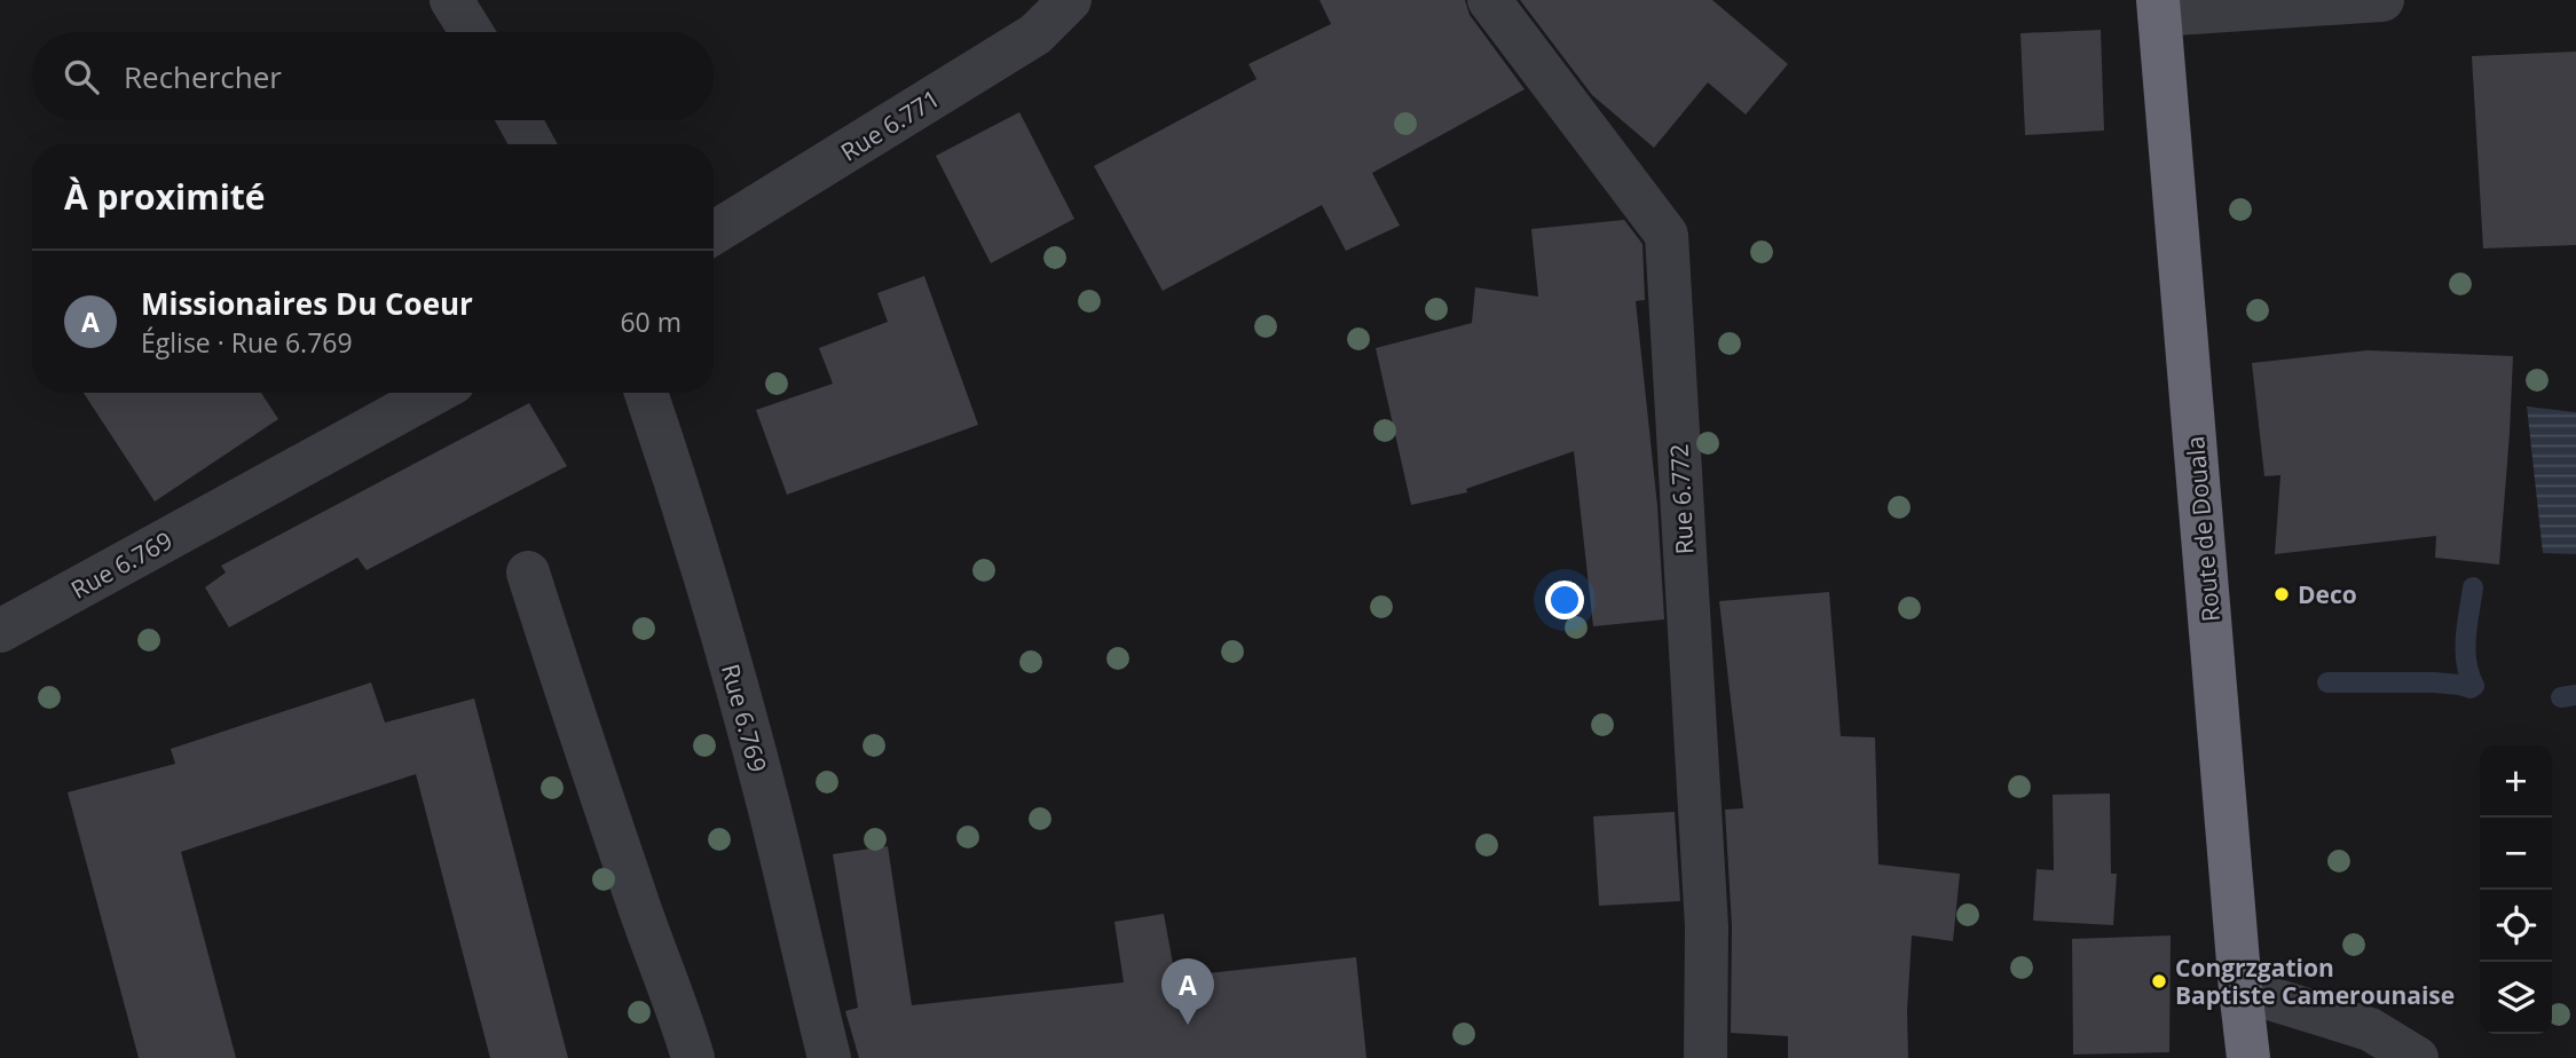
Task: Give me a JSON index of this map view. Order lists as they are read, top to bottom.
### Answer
{
  "streets": {
    "highway": ["Route de Douala"],
    "street": ["Rue 6.771", "Rue 6.772", "Rue 6.769"]
  },
  "places": ["Deco", "Congrzgation Baptiste Camerounaise"],
  "page": {
    "search": "Rechercher",
    "heading": "À proximité",
    "list": [
      {
        "mark": "A",
        "name": "Missionaires Du Coeur",
        "note": "Église · Rue 6.769",
        "value": "60 m"
      }
    ],
    "map_buttons": ["+", "−"],
    "pins": "A"
  }
}
